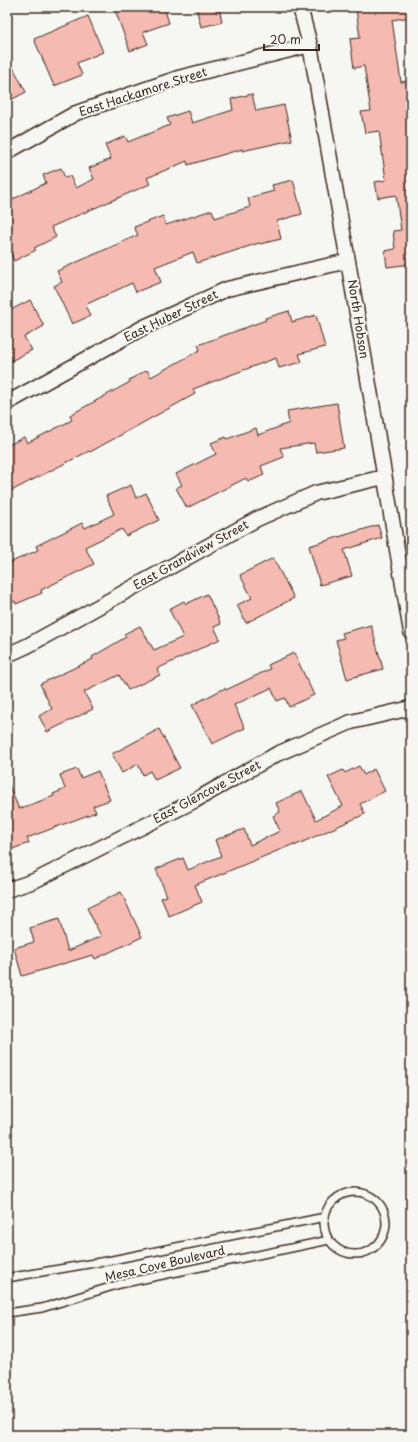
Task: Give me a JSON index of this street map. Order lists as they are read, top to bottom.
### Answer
{
  "streets": {
    "street": [
      "East Hackamore Street",
      "East Huber Street",
      "North Hobson",
      "East Grandview Street",
      "East Glencove Street"
    ],
    "lane": ["Mesa Cove Boulevard"]
  },
  "crossings": [
    ["East Hackamore Street", "North Hobson"],
    ["East Huber Street", "North Hobson"],
    ["North Hobson", "East Grandview Street"]
  ],
  "scale_bar": "20 m"
}
